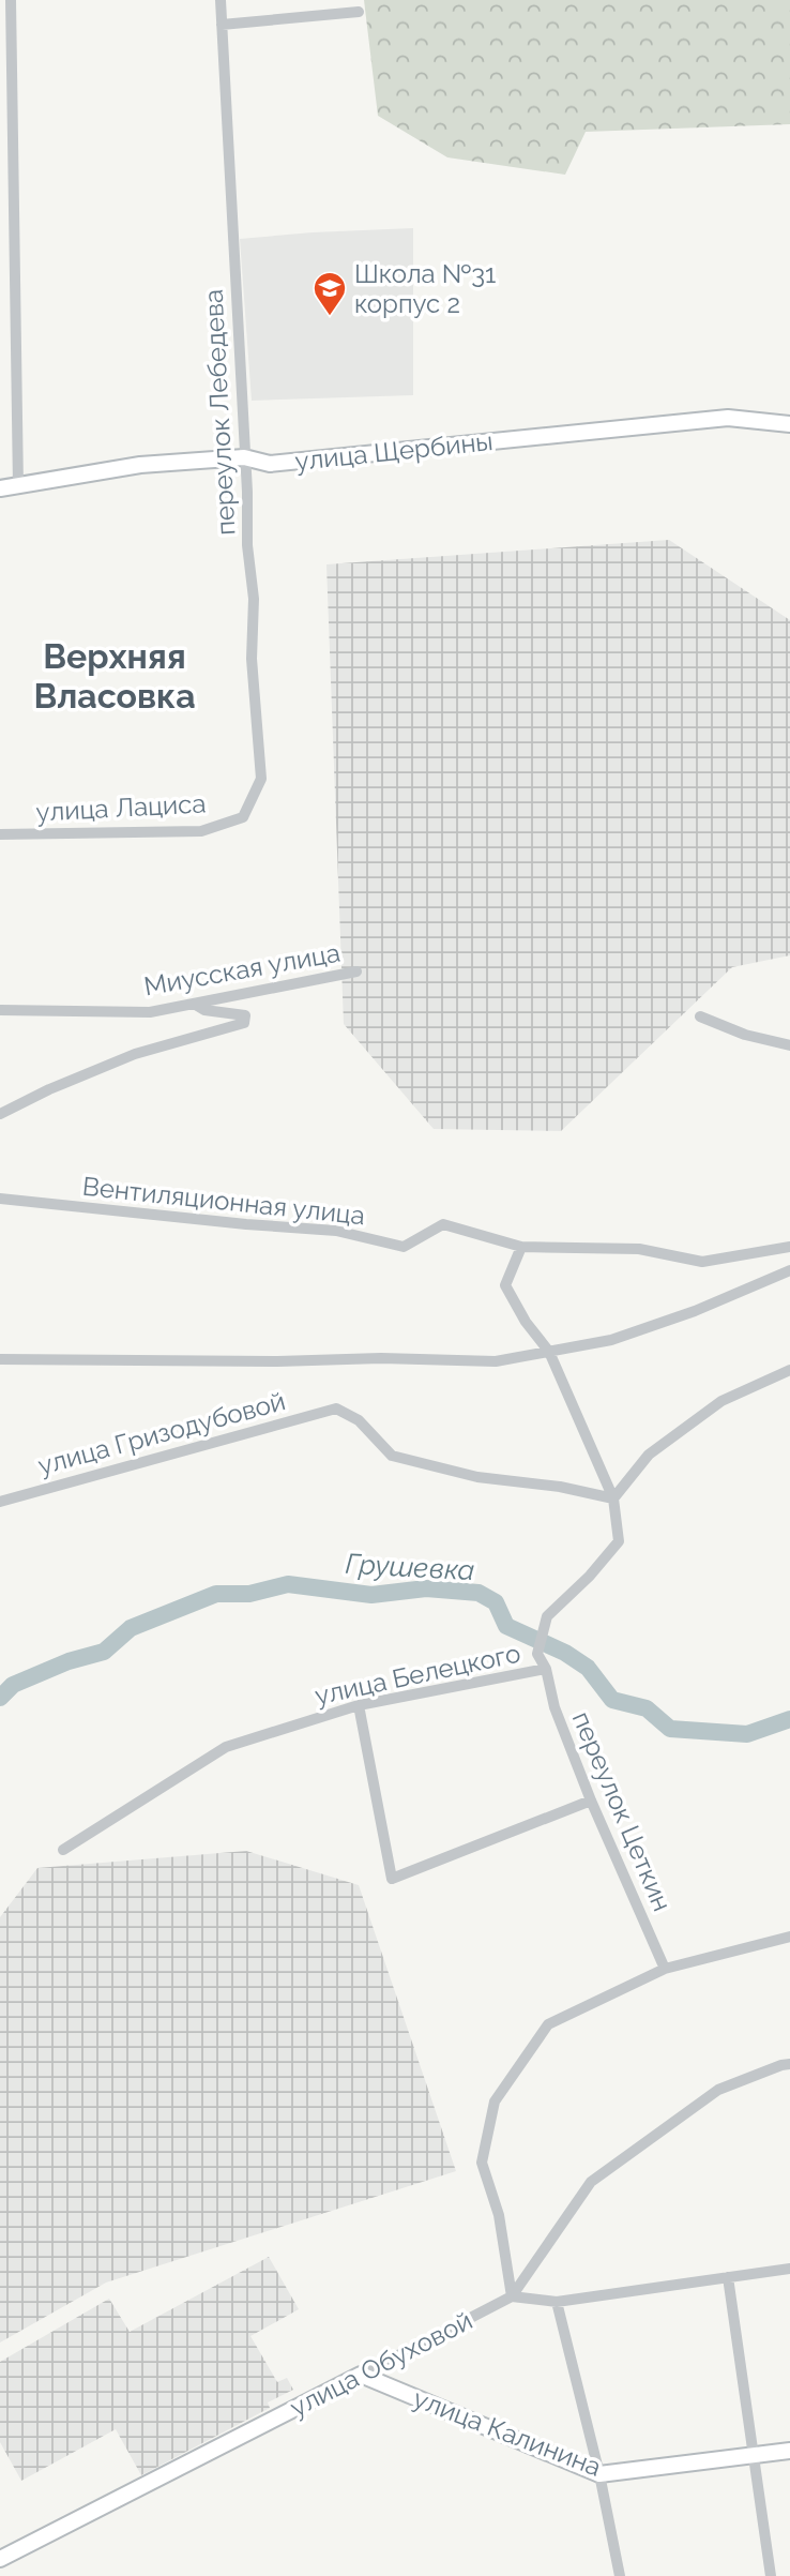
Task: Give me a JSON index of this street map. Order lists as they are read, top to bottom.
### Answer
{
  "streets": {
    "street": [
      "переулок Лебедева",
      "улица Щербины",
      "улица Лациса",
      "Миусская улица",
      "Вентиляционная улица",
      "улица Гризодубовой",
      "улица Белецкого",
      "переулок Цеткин",
      "улица Обуховой",
      "улица Калинина"
    ]
  },
  "crossings": [
    ["переулок Лебедева", "улица Щербины"],
    ["переулок Лебедева", "улица Лациса"],
    ["улица Гризодубовой", "переулок Цеткин"],
    ["улица Белецкого", "переулок Цеткин"],
    ["улица Обуховой", "улица Калинина"]
  ],
  "districts": ["Верхняя Власовка"],
  "water": ["Грушевка"],
  "places": {
    "school or university": ["Школа №31 корпус 2"]
  }
}
